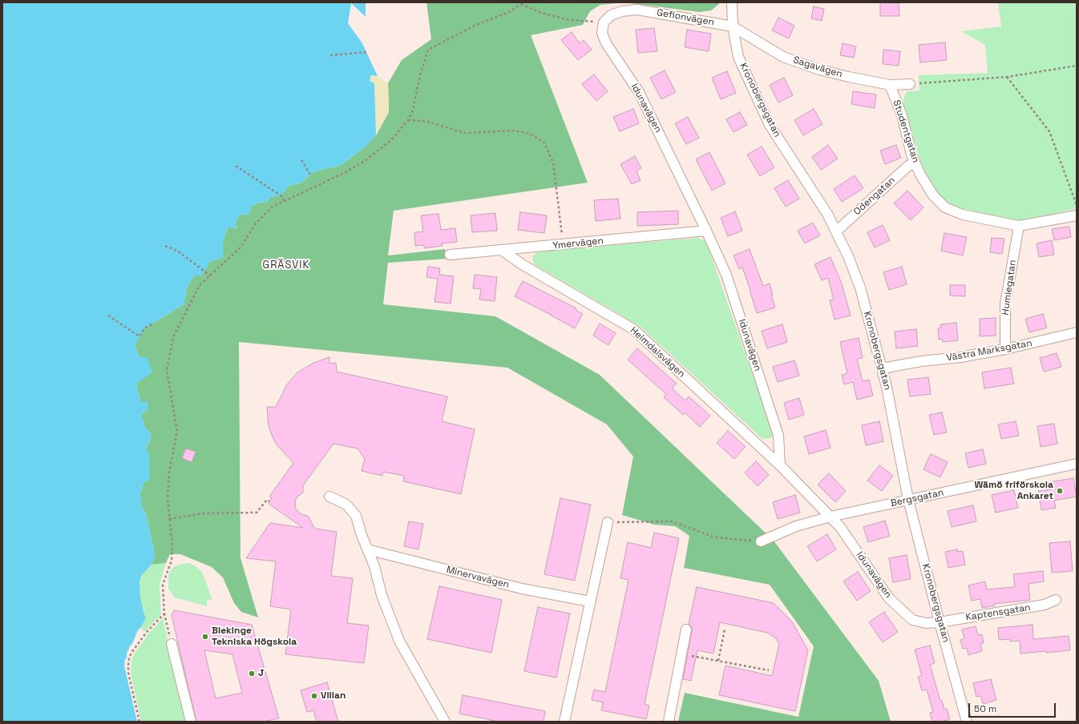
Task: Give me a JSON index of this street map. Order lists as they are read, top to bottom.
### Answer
{
  "streets": {
    "street": [
      "Gefionvägen",
      "Sagavägen",
      "Kronobergsgatan",
      "Idunavägen",
      "Studentgatan",
      "Odengatan",
      "Ymervägen",
      "Humlegatan",
      "Västra Marksgatan",
      "Heimdalsvägen",
      "Bergsgatan",
      "Minervavägen",
      "Kaptensgatan"
    ]
  },
  "crossings": [
    ["Gefionvägen", "Sagavägen"],
    ["Gefionvägen", "Kronobergsgatan"],
    ["Gefionvägen", "Idunavägen"],
    ["Sagavägen", "Kronobergsgatan"],
    ["Sagavägen", "Studentgatan"],
    ["Kronobergsgatan", "Idunavägen"],
    ["Kronobergsgatan", "Odengatan"],
    ["Kronobergsgatan", "Västra Marksgatan"],
    ["Kronobergsgatan", "Bergsgatan"],
    ["Kronobergsgatan", "Kaptensgatan"],
    ["Idunavägen", "Ymervägen"],
    ["Idunavägen", "Heimdalsvägen"],
    ["Idunavägen", "Bergsgatan"],
    ["Idunavägen", "Kaptensgatan"],
    ["Studentgatan", "Odengatan"],
    ["Studentgatan", "Humlegatan"],
    ["Ymervägen", "Heimdalsvägen"],
    ["Humlegatan", "Västra Marksgatan"]
  ],
  "districts": ["GRÄSVIK"],
  "places": [
    "Wämö friförskola Ankaret",
    "Blekinge Tekniska Högskola",
    "J",
    "Villan"
  ],
  "scale_bar": "50 m"
}
